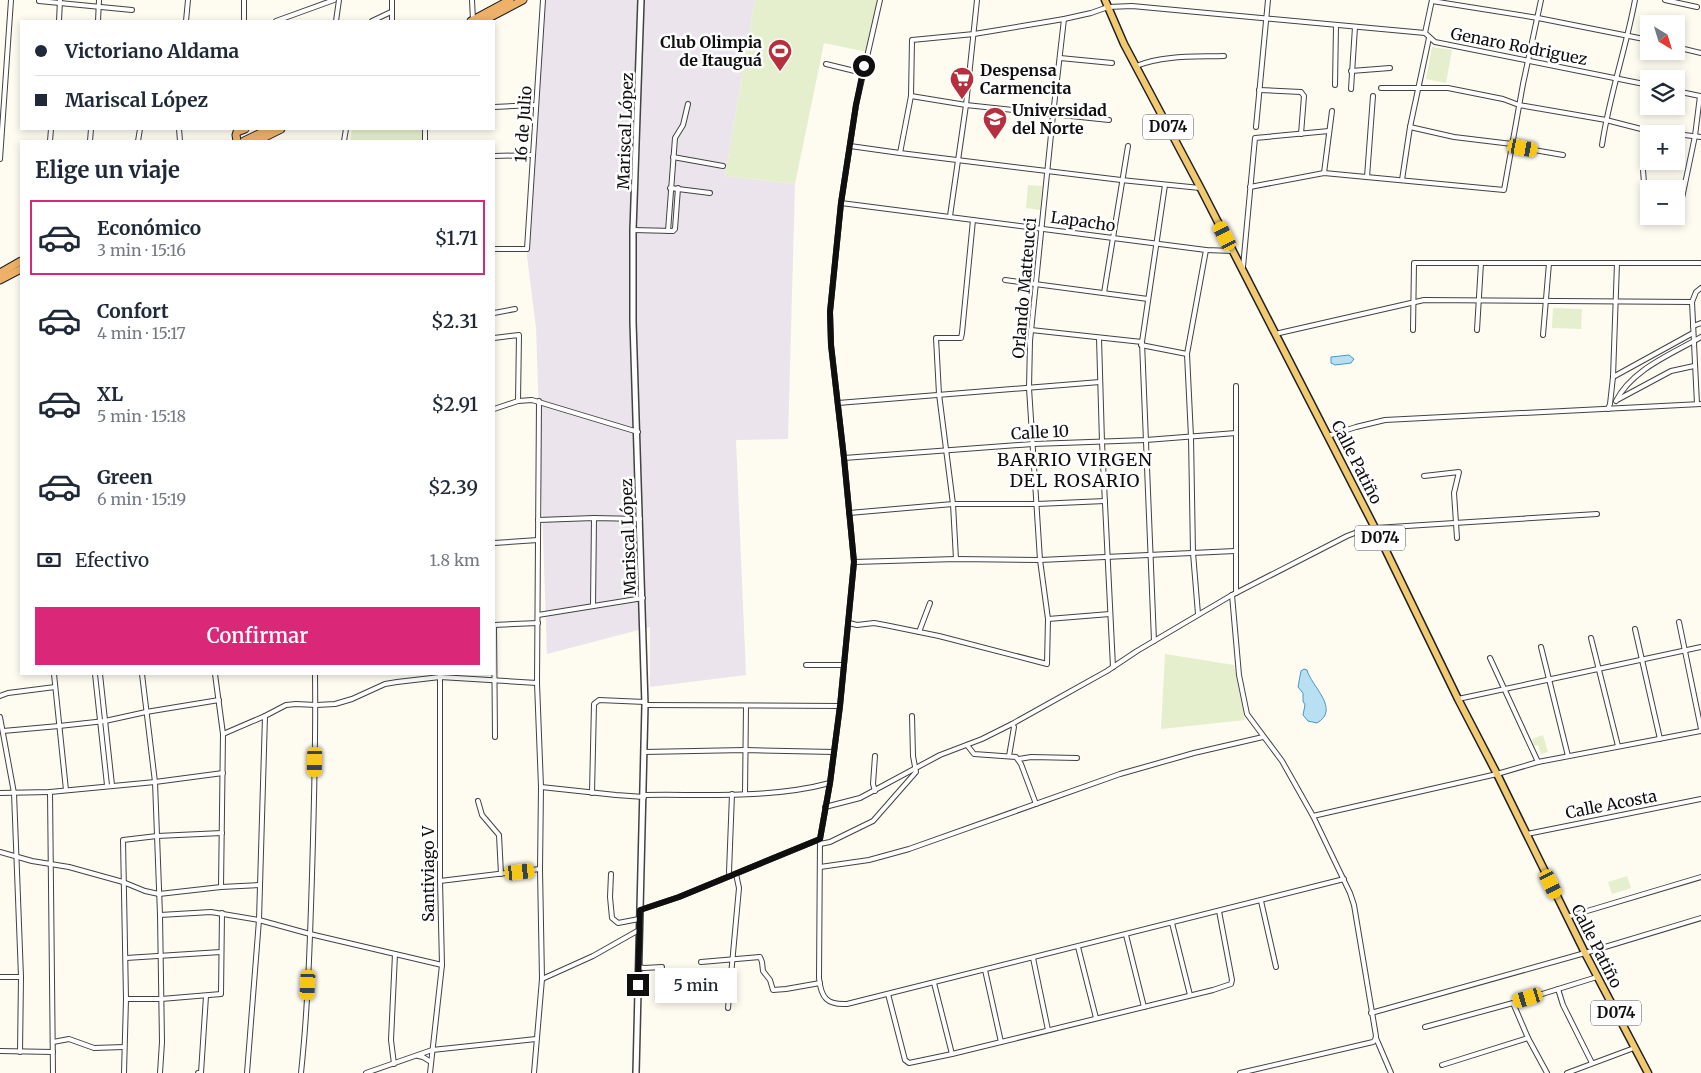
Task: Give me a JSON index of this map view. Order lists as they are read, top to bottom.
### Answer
{
  "streets": {
    "main road": ["D074", "Calle Patiño"],
    "street": [
      "Genaro Rodriguez",
      "16 de Julio",
      "Mariscal López",
      "Lapacho",
      "Orlando Matteucci",
      "Calle 10",
      "Calle Acosta",
      "Santiviago V"
    ]
  },
  "crossings": [
    ["Lapacho", "Orlando Matteucci"],
    ["Lapacho", "Calle Patiño"],
    ["Orlando Matteucci", "Calle 10"],
    ["Calle Patiño", "Calle Acosta"]
  ],
  "districts": ["BARRIO VIRGEN DEL ROSARIO"],
  "places": {
    "sports": ["Club Olimpia de Itauguá"],
    "supermarket": ["Despensa Carmencita"],
    "school or university": ["Universidad del Norte"]
  },
  "north": "bottom right",
  "page": {
    "map_buttons": ["+", "−"],
    "banner": ["Victoriano Aldama", "Mariscal López"],
    "heading": "Elige un viaje",
    "list": [
      {
        "name": "Económico",
        "note": "3 min · 15:16",
        "value": "$1.71"
      },
      {
        "name": "Confort",
        "note": "4 min · 15:17",
        "value": "$2.31"
      },
      {
        "name": "XL",
        "note": "5 min · 15:18",
        "value": "$2.91"
      },
      {
        "name": "Green",
        "note": "6 min · 15:19",
        "value": "$2.39"
      }
    ],
    "pay": ["Efectivo", "1.8 km"],
    "buttons": "Confirmar",
    "bubble": "5 min"
  }
}
